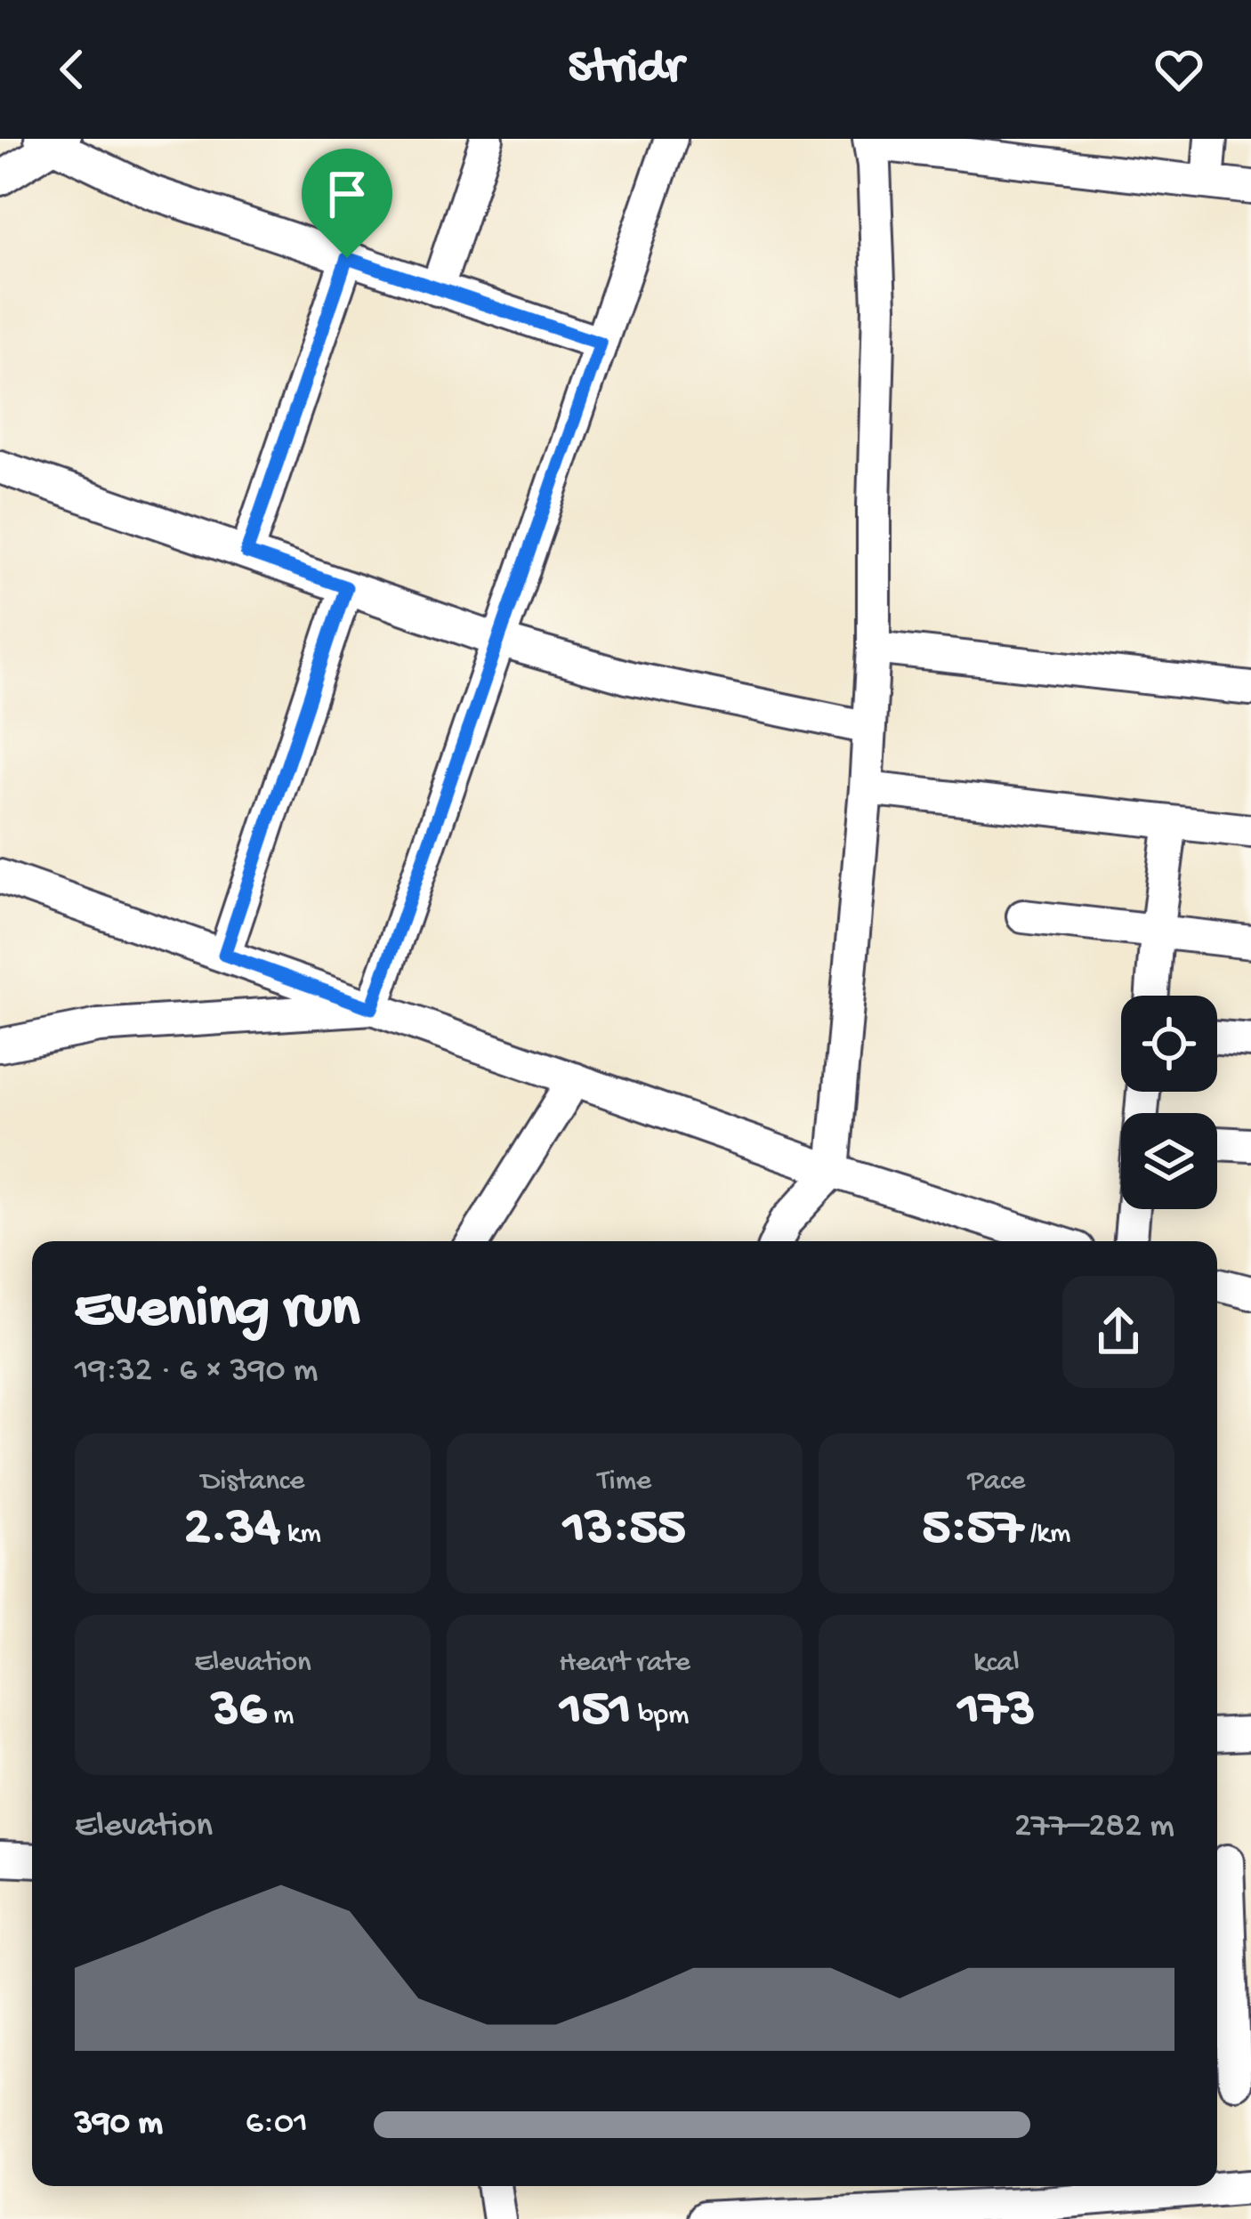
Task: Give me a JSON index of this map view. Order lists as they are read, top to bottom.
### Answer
{
  "page": {
    "header": "Stridr",
    "heading": ["Evening run", "19:32 · 6 × 390 m"],
    "stats": [
      ["Distance", "2.34 km"],
      ["Time", "13:55"],
      ["Pace", "5:57 /km"],
      ["Elevation", "36 m"],
      ["Heart rate", "151 bpm"],
      ["kcal", "173"]
    ],
    "chart": ["Elevation", "277–282 m"],
    "list": [
      {
        "name": "390 m",
        "note": "6:01"
      }
    ]
  }
}
